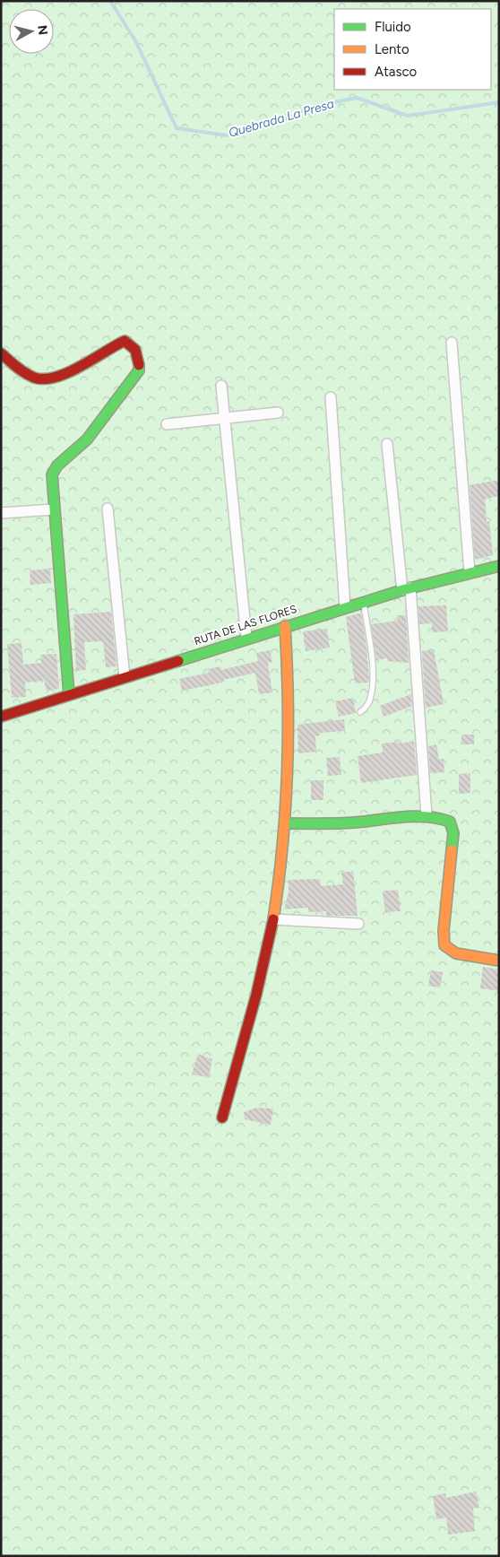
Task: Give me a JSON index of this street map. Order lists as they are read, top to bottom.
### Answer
{
  "streets": {
    "street": ["RUTA DE LAS FLORES"]
  },
  "water": ["Quebrada La Presa"],
  "legend": ["Fluido", "Lento", "Atasco"],
  "north": "right"
}
